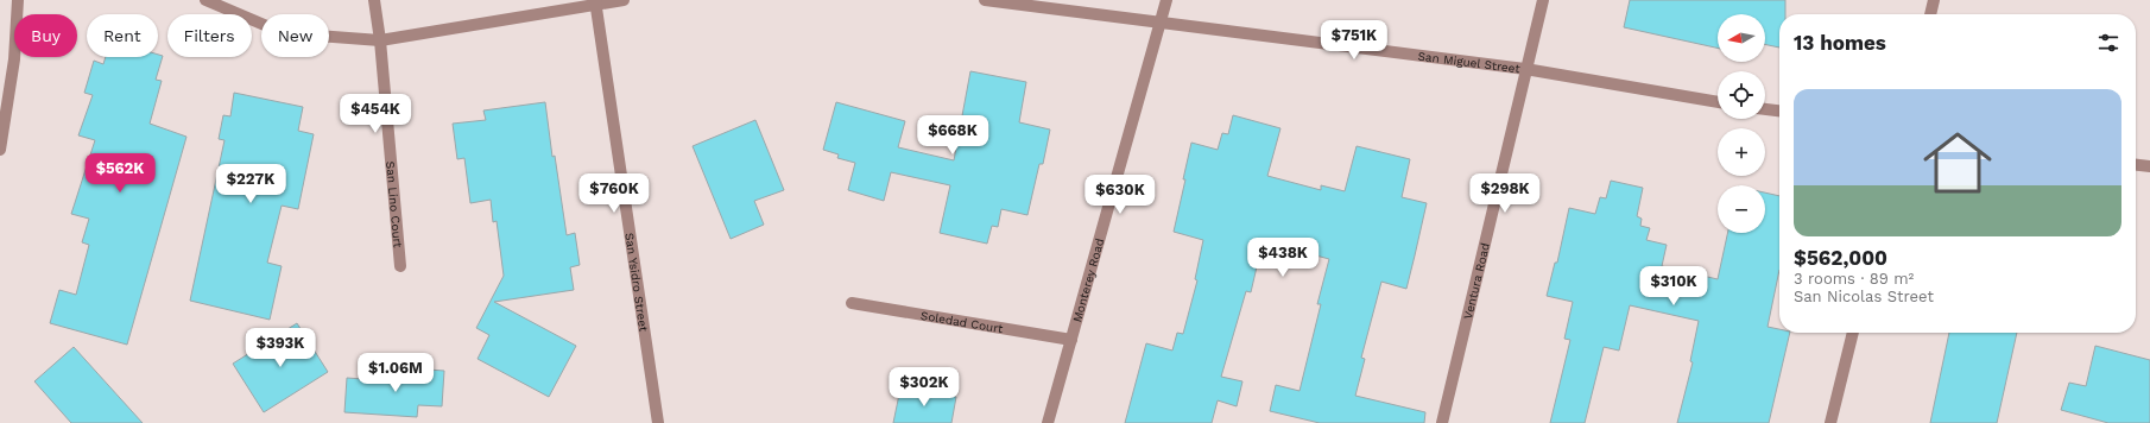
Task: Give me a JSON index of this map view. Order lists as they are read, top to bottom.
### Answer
{
  "streets": {
    "street": [
      "San Miguel Street",
      "San Lino Court",
      "Monterey Road",
      "Ventura Road",
      "San Ysidro Street",
      "Soledad Court"
    ]
  },
  "crossings": [
    ["San Miguel Street", "Monterey Road"],
    ["San Miguel Street", "Ventura Road"],
    ["Monterey Road", "Soledad Court"]
  ],
  "north": "left",
  "page": {
    "map_buttons": ["+", "−"],
    "chip": [
      "Buy",
      "Rent",
      "Filters",
      "New"
    ],
    "heading": "13 homes",
    "price": [
      "$751K",
      "$454K",
      "$668K",
      "$562K",
      "$227K",
      "$760K",
      "$298K",
      "$630K",
      "$438K",
      "$310K",
      "$393K",
      "$1.06M",
      "$302K"
    ],
    "list": [
      {
        "name": "$562,000",
        "note": "3 rooms · 89 m² · San Nicolas Street"
      }
    ]
  }
}
